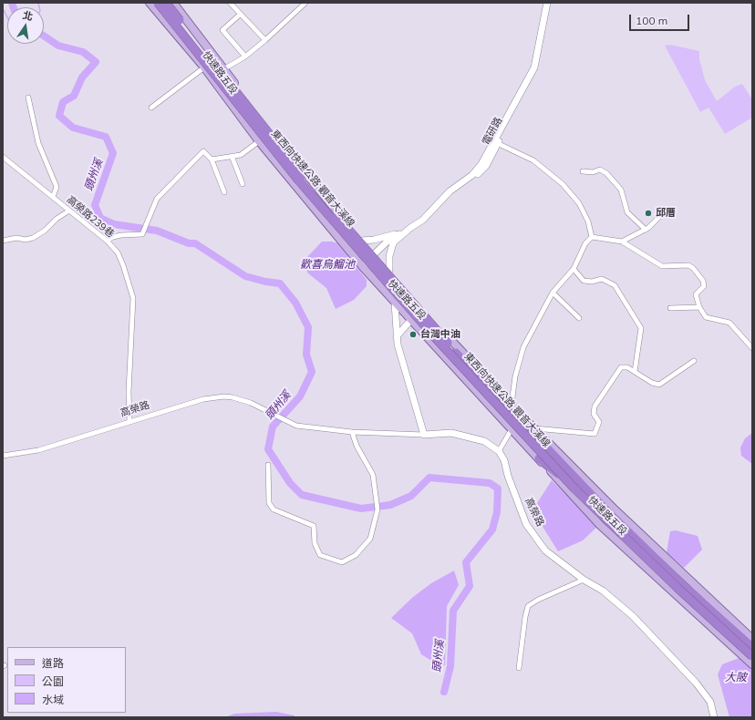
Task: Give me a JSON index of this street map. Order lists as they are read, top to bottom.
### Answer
{
  "streets": {
    "highway": ["東西向快速公路 觀音大溪線"],
    "main road": ["快速路五段"],
    "street": ["電研路", "高榮路239巷", "高榮路"]
  },
  "crossings": [
    ["快速路五段", "電研路"],
    ["高榮路239巷", "高榮路"]
  ],
  "water": ["頭州溪", "歡喜烏鰡池", "大陂"],
  "places": ["邱厝", "台灣中油"],
  "legend": ["道路", "公園", "水域"],
  "scale_bar": "100 m",
  "north": "top"
}
